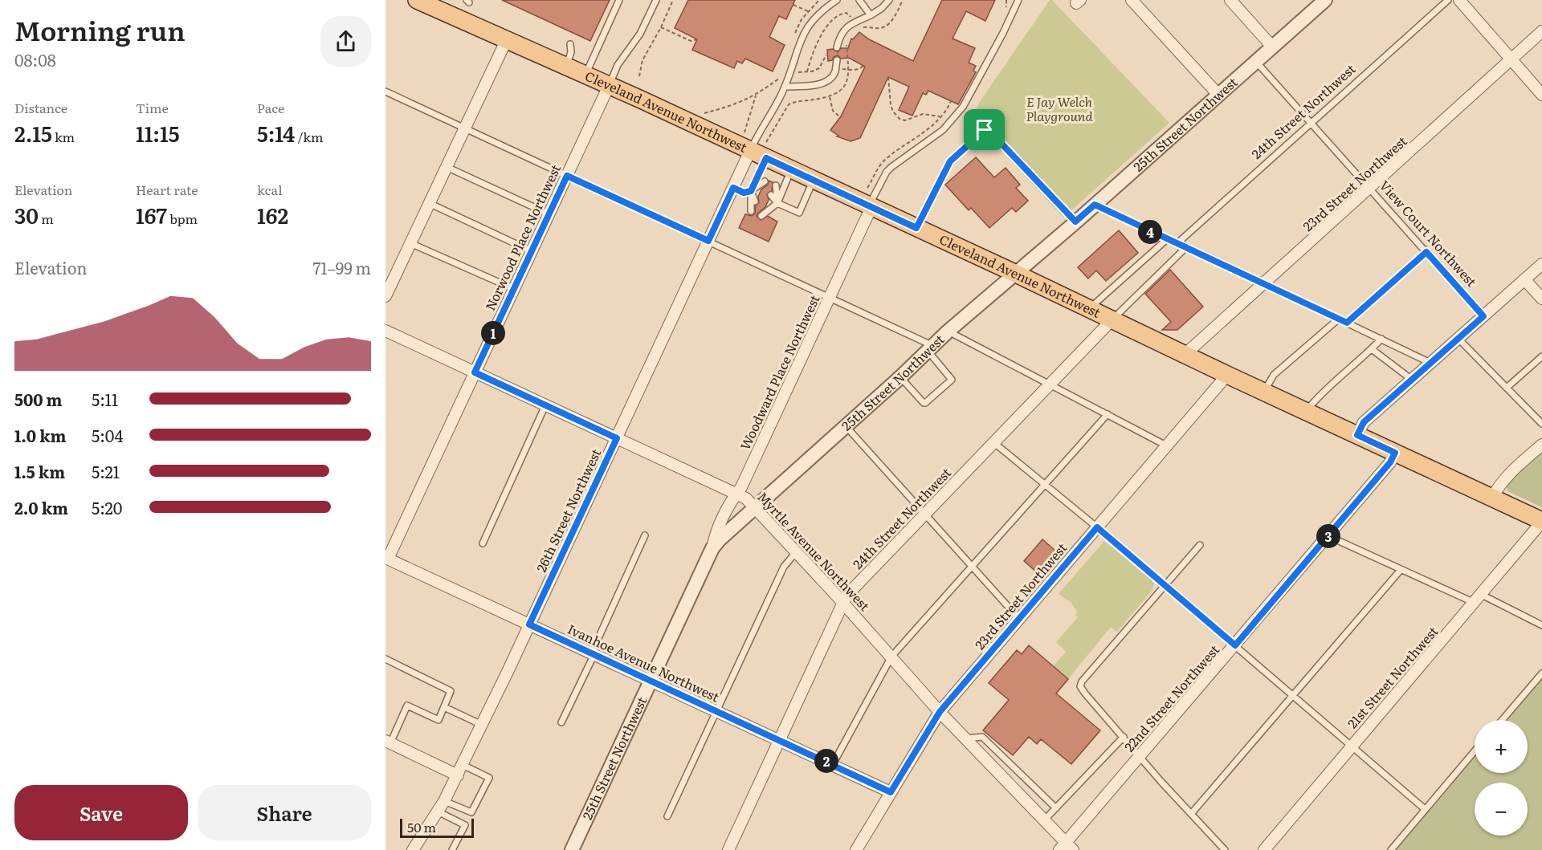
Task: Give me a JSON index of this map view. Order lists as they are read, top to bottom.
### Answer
{
  "streets": {
    "main road": ["Cleveland Avenue Northwest"],
    "street": [
      "24th Street Northwest",
      "25th Street Northwest",
      "23rd Street Northwest",
      "Norwood Place Northwest",
      "Woodward Place Northwest",
      "26th Street Northwest",
      "Myrtle Avenue Northwest",
      "Ivanhoe Avenue Northwest",
      "21st Street Northwest",
      "22nd Street Northwest"
    ],
    "lane": ["View Court Northwest"]
  },
  "crossings": [
    ["Cleveland Avenue Northwest", "24th Street Northwest"],
    ["Cleveland Avenue Northwest", "25th Street Northwest"],
    ["Cleveland Avenue Northwest", "23rd Street Northwest"],
    ["Cleveland Avenue Northwest", "Norwood Place Northwest"],
    ["Cleveland Avenue Northwest", "Woodward Place Northwest"],
    ["Cleveland Avenue Northwest", "26th Street Northwest"],
    ["Cleveland Avenue Northwest", "21st Street Northwest"],
    ["Cleveland Avenue Northwest", "22nd Street Northwest"],
    ["24th Street Northwest", "View Court Northwest"],
    ["24th Street Northwest", "Myrtle Avenue Northwest"],
    ["24th Street Northwest", "Ivanhoe Avenue Northwest"],
    ["25th Street Northwest", "View Court Northwest"],
    ["25th Street Northwest", "Woodward Place Northwest"],
    ["25th Street Northwest", "Myrtle Avenue Northwest"],
    ["25th Street Northwest", "Ivanhoe Avenue Northwest"],
    ["23rd Street Northwest", "View Court Northwest"],
    ["23rd Street Northwest", "Myrtle Avenue Northwest"],
    ["23rd Street Northwest", "Ivanhoe Avenue Northwest"],
    ["Norwood Place Northwest", "Myrtle Avenue Northwest"],
    ["Norwood Place Northwest", "Ivanhoe Avenue Northwest"],
    ["Woodward Place Northwest", "Myrtle Avenue Northwest"],
    ["26th Street Northwest", "Myrtle Avenue Northwest"],
    ["26th Street Northwest", "Ivanhoe Avenue Northwest"],
    ["Myrtle Avenue Northwest", "22nd Street Northwest"]
  ],
  "parks": ["E Jay Welch Playground"],
  "scale_bar": "50 m",
  "page": {
    "heading": ["Morning run", "08:08"],
    "stats": [
      ["Distance", "2.15 km"],
      ["Time", "11:15"],
      ["Pace", "5:14 /km"],
      ["Elevation", "30 m"],
      ["Heart rate", "167 bpm"],
      ["kcal", "162"]
    ],
    "pins": [
      "4",
      "1",
      "3",
      "2"
    ],
    "chart": ["Elevation", "71–99 m"],
    "list": [
      {
        "name": "500 m",
        "note": "5:11"
      },
      {
        "name": "1.0 km",
        "note": "5:04"
      },
      {
        "name": "1.5 km",
        "note": "5:21"
      },
      {
        "name": "2.0 km",
        "note": "5:20"
      }
    ],
    "map_buttons": ["+", "−"],
    "buttons": ["Save", "Share"],
    "scale": "50 m"
  }
}
